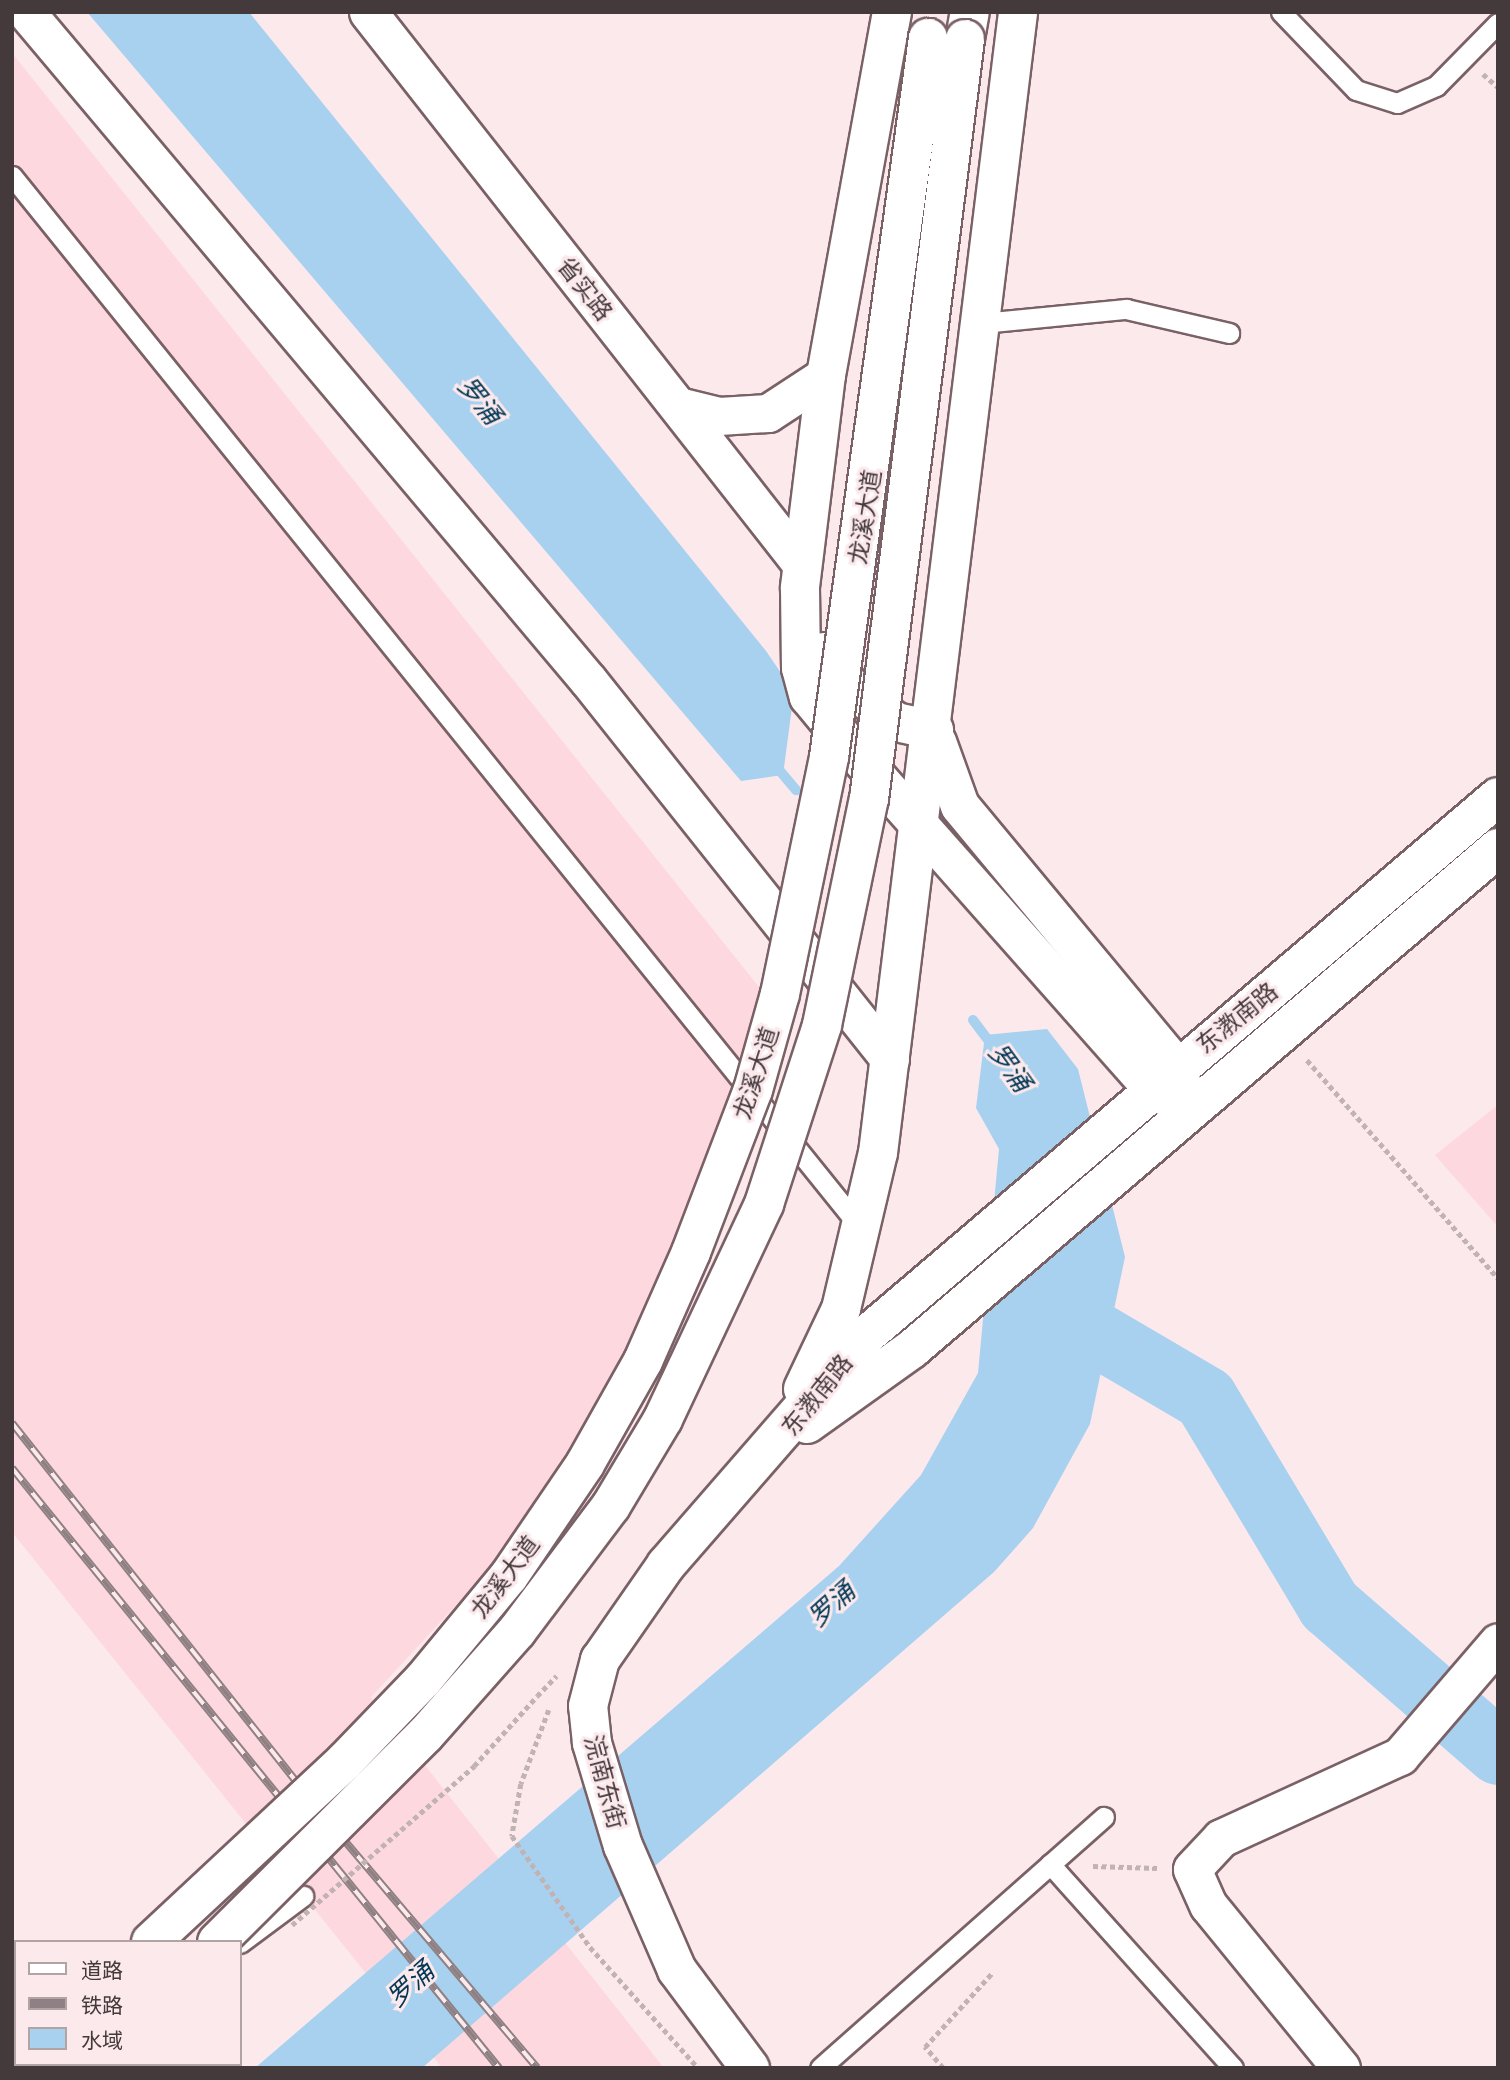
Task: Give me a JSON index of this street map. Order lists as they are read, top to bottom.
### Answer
{
  "streets": {
    "street": [
      "省实路",
      "龙溪大道",
      "东漖南路",
      "浣南东街"
    ]
  },
  "crossings": [
    ["东漖南路", "浣南东街"]
  ],
  "water": ["罗涌"],
  "legend": ["道路", "铁路", "水域"]
}
